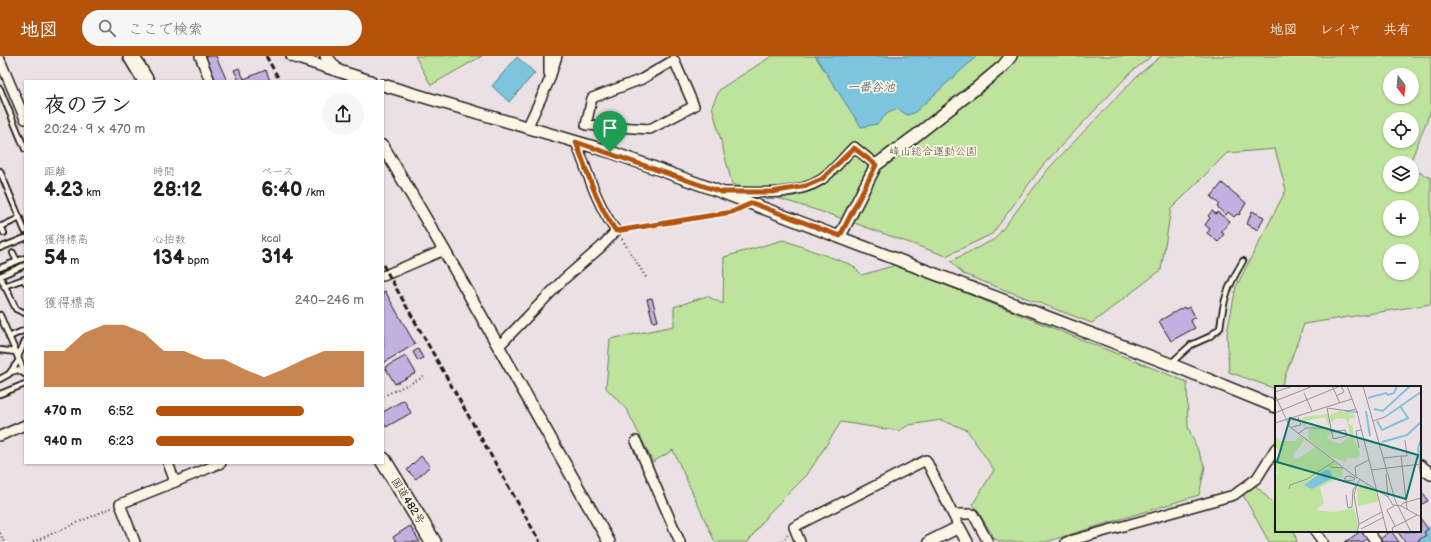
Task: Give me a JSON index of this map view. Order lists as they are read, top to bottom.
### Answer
{
  "streets": {
    "highway": ["国道482号"]
  },
  "water": ["一番谷池"],
  "parks": ["峰山総合運動公園"],
  "north": "bottom",
  "page": {
    "header": "地図",
    "search": "ここで検索",
    "nav": ["地図", "レイヤ", "共有"],
    "map_buttons": ["+", "−"],
    "heading": ["夜のラン", "20:24 · 9 × 470 m"],
    "stats": [
      ["距離", "4.23 km"],
      ["時間", "28:12"],
      ["ペース", "6:40 /km"],
      ["獲得標高", "54 m"],
      ["心拍数", "134 bpm"],
      ["kcal", "314"]
    ],
    "chart": ["獲得標高", "240–246 m"],
    "list": [
      {
        "name": "470 m",
        "note": "6:52"
      },
      {
        "name": "940 m",
        "note": "6:23"
      }
    ]
  }
}
